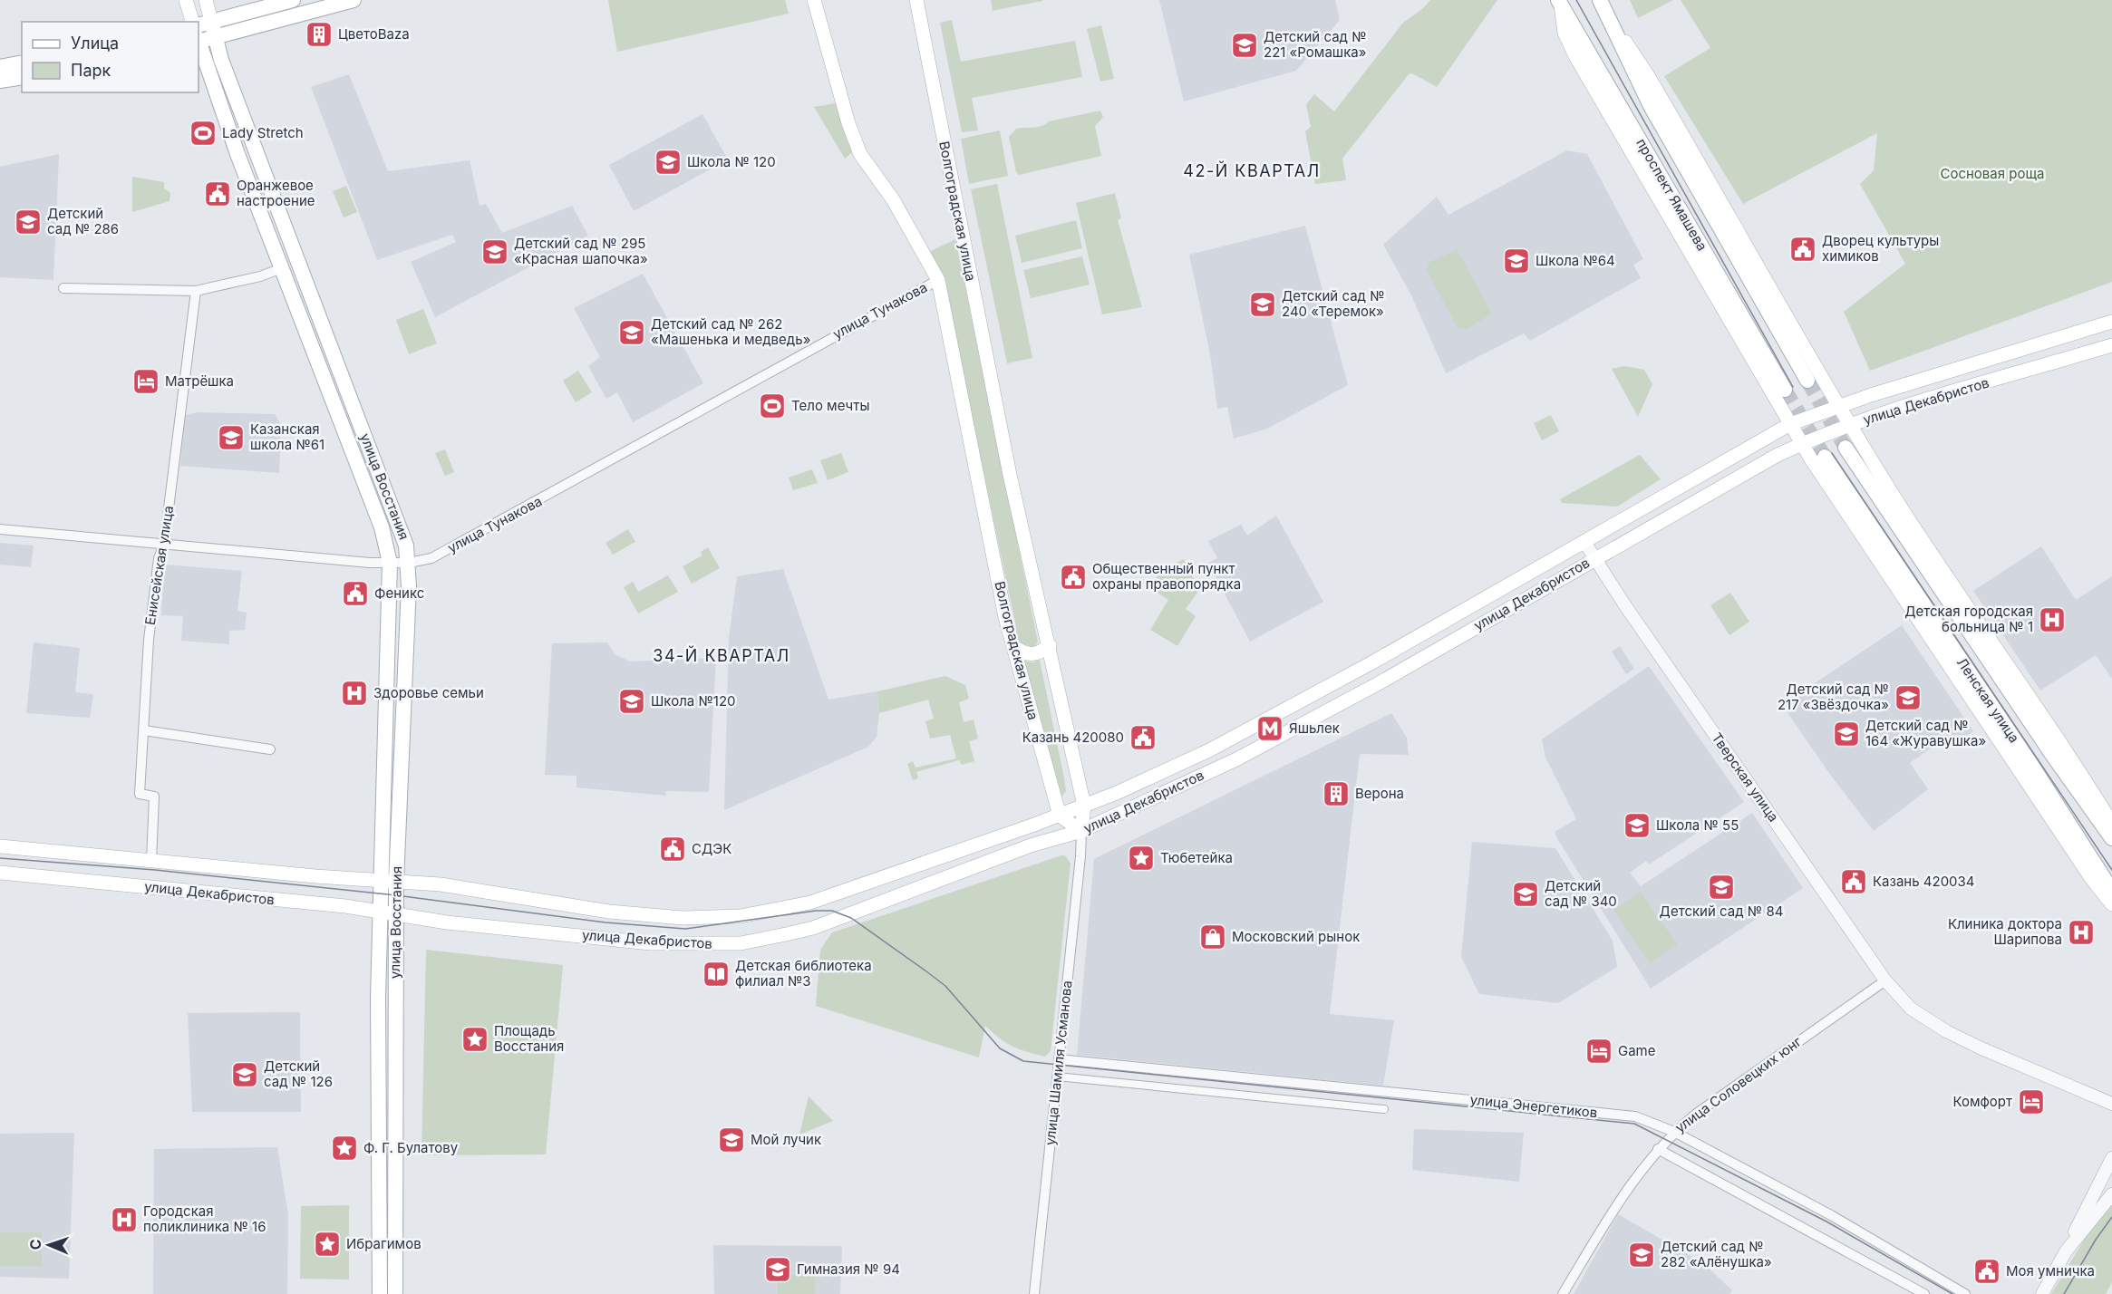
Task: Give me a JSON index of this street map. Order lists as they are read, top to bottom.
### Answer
{
  "streets": {
    "main road": [
      "проспект Ямашева",
      "Волгоградская улица",
      "улица Декабристов",
      "улица Восстания",
      "Ленская улица"
    ],
    "street": [
      "улица Тунакова",
      "Енисейская улица",
      "Тверская улица",
      "улица Шамиля Усманова",
      "улица Соловецких юнг",
      "улица Энергетиков"
    ]
  },
  "crossings": [
    ["Волгоградская улица", "улица Тунакова"],
    ["Волгоградская улица", "улица Декабристов"],
    ["Волгоградская улица", "улица Шамиля Усманова"],
    ["улица Тунакова", "улица Восстания"],
    ["улица Тунакова", "Енисейская улица"],
    ["улица Декабристов", "улица Восстания"],
    ["улица Декабристов", "Енисейская улица"],
    ["улица Декабристов", "Тверская улица"],
    ["улица Декабристов", "улица Шамиля Усманова"],
    ["Тверская улица", "улица Соловецких юнг"],
    ["улица Шамиля Усманова", "улица Энергетиков"],
    ["улица Соловецких юнг", "улица Энергетиков"]
  ],
  "districts": ["42-Й КВАРТАЛ", "34-Й КВАРТАЛ"],
  "parks": ["Сосновая роща"],
  "places": {
    "building": ["ЦветоBaza", "Верона"],
    "school or university": [
      "Детский сад № 221 «Ромашка»",
      "Школа № 120",
      "Детский сад № 286",
      "Детский сад № 295 «Красная шапочка»",
      "Школа №64",
      "Детский сад № 240 «Теремок»",
      "Детский сад № 262 «Машенька и медведь»",
      "Казанская школа №61",
      "Детский сад № 217 «Звёздочка»",
      "Школа №120",
      "Детский сад № 164 «Журавушка»",
      "Школа № 55",
      "Детский сад № 84",
      "Детский сад № 340",
      "Детский сад № 126",
      "Мой лучик",
      "Детский сад № 282 «Алёнушка»",
      "Гимназия № 94"
    ],
    "sports": ["Lady Stretch", "Тело мечты"],
    "public building": [
      "Оранжевое настроение",
      "Дворец культуры химиков",
      "Общественный пункт охраны правопорядка",
      "Феникс",
      "Казань 420080",
      "СДЭК",
      "Казань 420034",
      "Моя умничка"
    ],
    "hotel": ["Матрёшка", "Game", "Комфорт"],
    "hospital": [
      "Детская городская больница № 1",
      "Здоровье семьи",
      "Клиника доктора Шарипова",
      "Городская поликлиника № 16"
    ],
    "metro station": ["Яшьлек"],
    "place": [
      "Тюбетейка",
      "Площадь Восстания",
      "Ф. Г. Булатову",
      "Ибрагимов"
    ],
    "shop": ["Московский рынок"],
    "library": ["Детская библиотека филиал №3"]
  },
  "legend": ["Улица", "Парк"],
  "north": "left"
}
